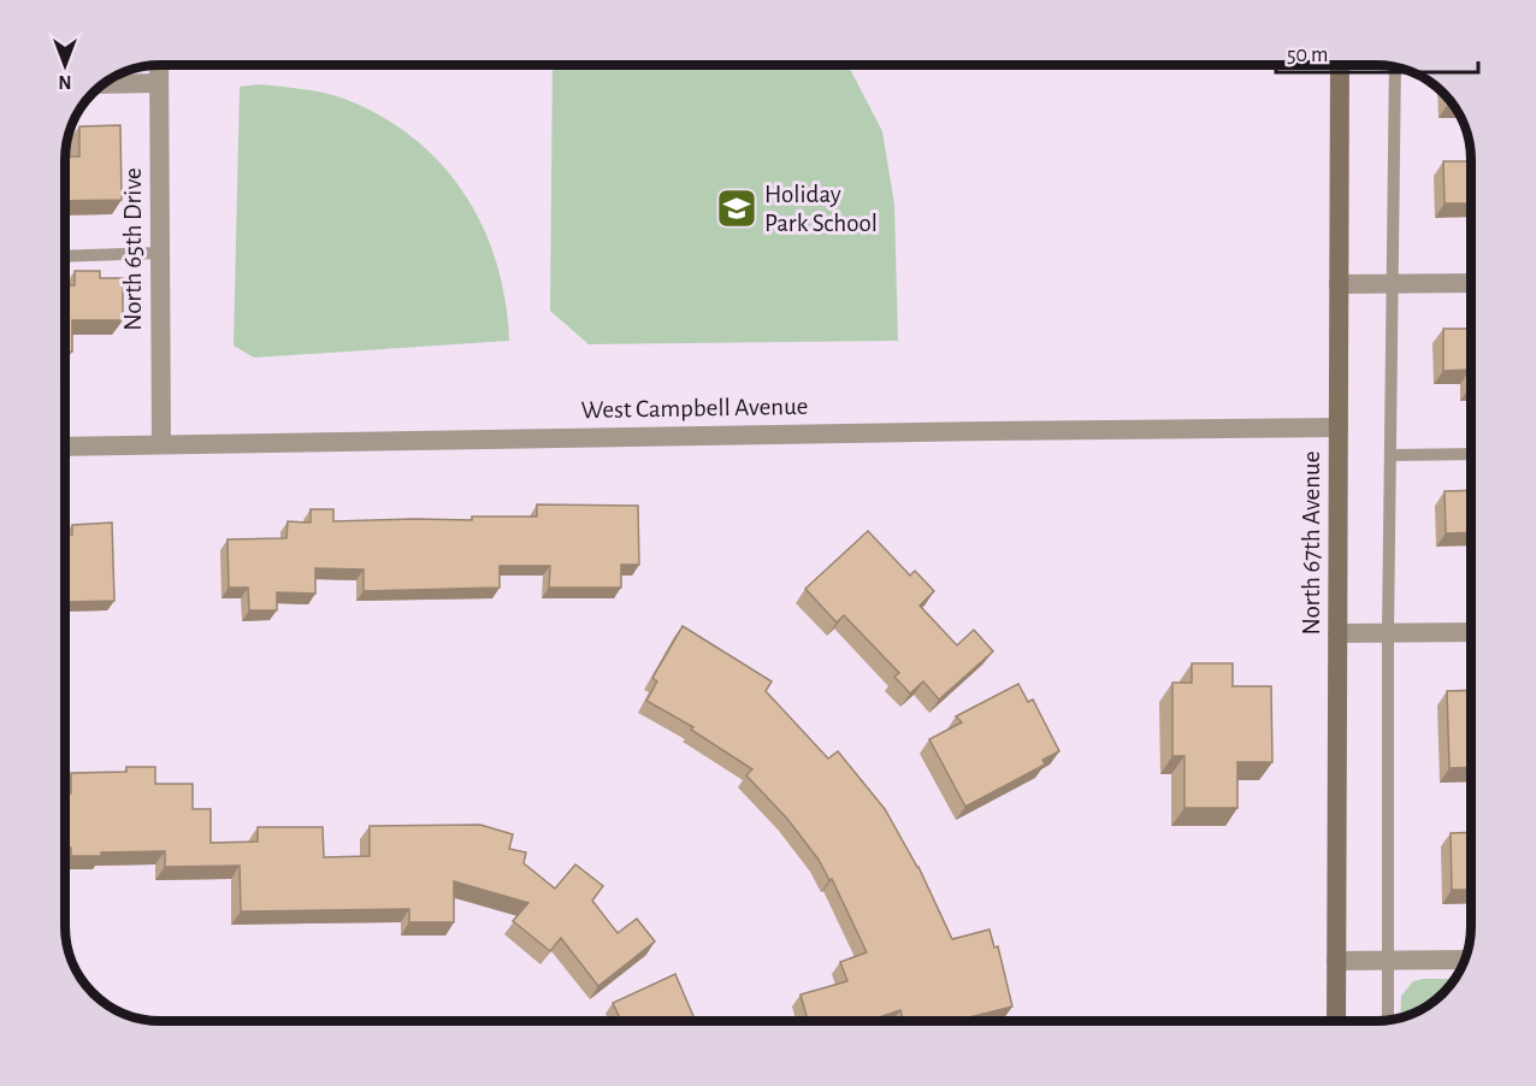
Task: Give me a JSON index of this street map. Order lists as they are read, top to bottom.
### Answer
{
  "streets": {
    "main road": ["North 67th Avenue"],
    "street": ["North 65th Drive", "West Campbell Avenue"]
  },
  "crossings": [
    ["North 65th Drive", "West Campbell Avenue"],
    ["West Campbell Avenue", "North 67th Avenue"]
  ],
  "places": {
    "school or university": ["Holiday Park School"]
  },
  "scale_bar": "50 m",
  "north": "bottom"
}
